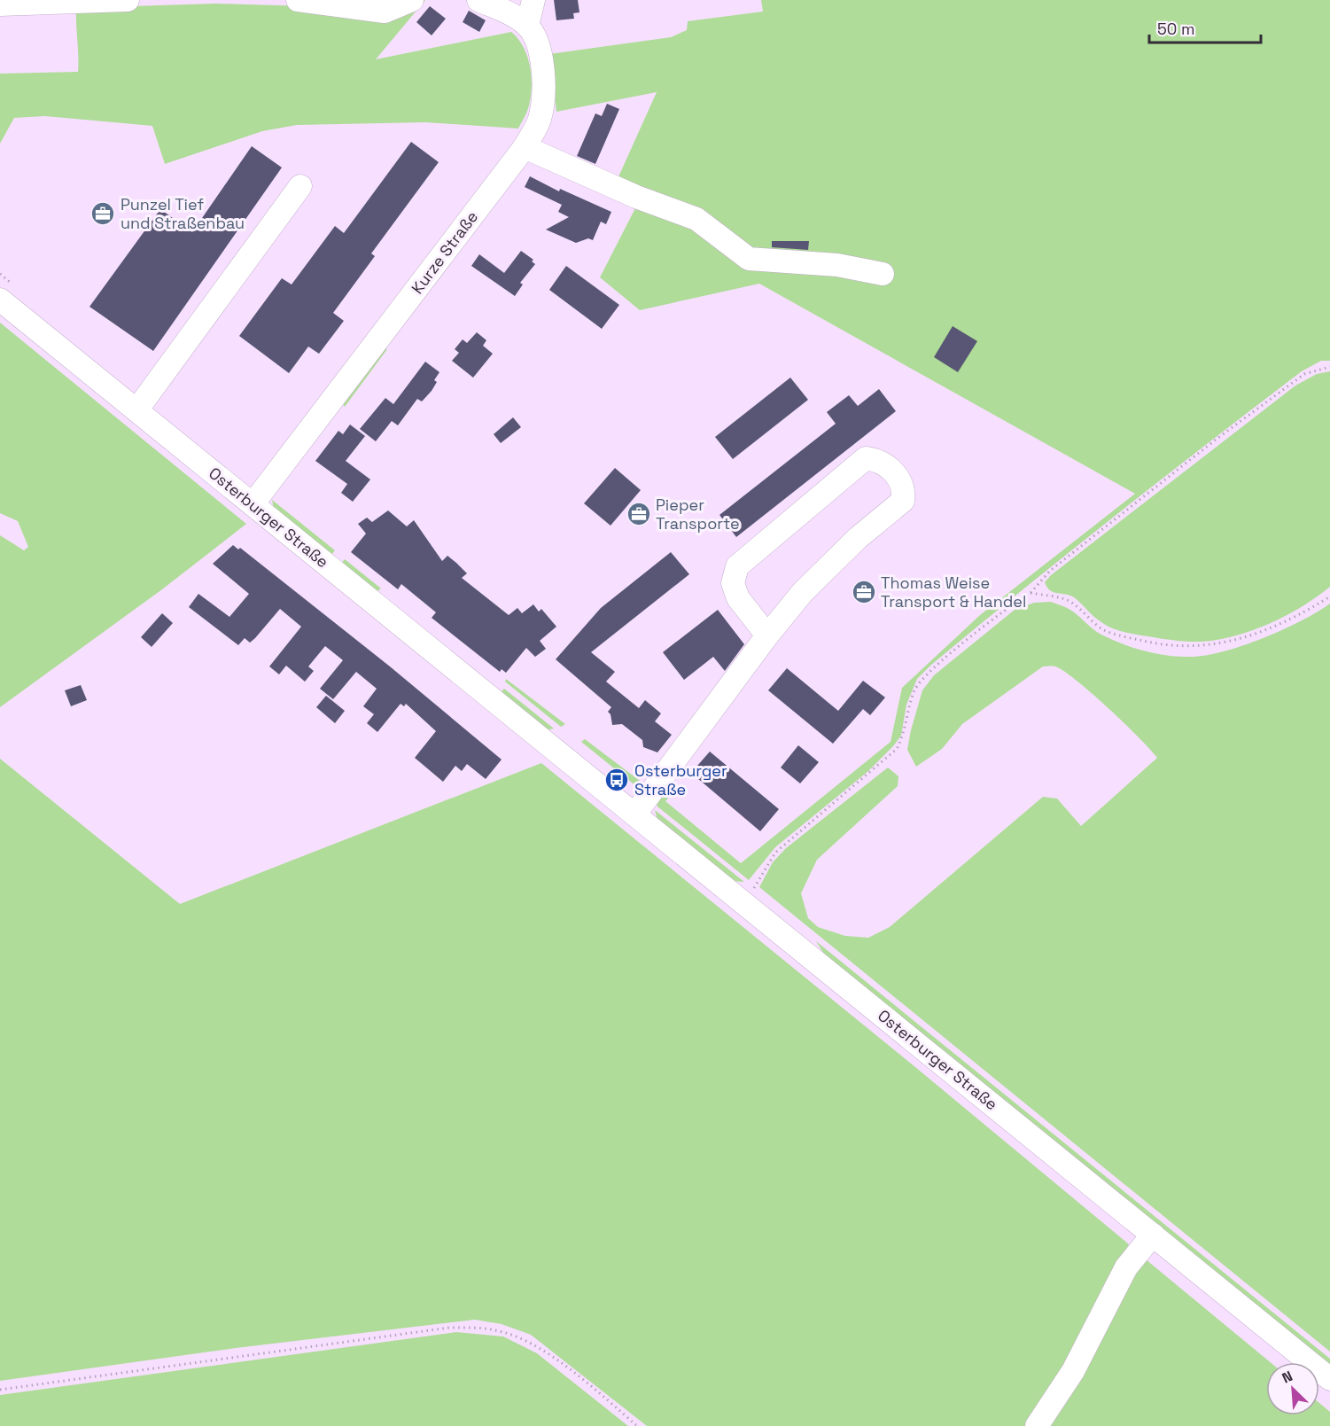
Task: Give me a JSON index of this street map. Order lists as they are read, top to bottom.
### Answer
{
  "streets": {
    "street": ["Kurze Straße", "Osterburger Straße"]
  },
  "crossings": [
    ["Kurze Straße", "Osterburger Straße"]
  ],
  "places": {
    "office": ["Punzel Tief und Straßenbau", "Pieper Transporte", "Thomas Weise Transport & Handel"],
    "bus stop": ["Osterburger Straße"]
  },
  "scale_bar": "50 m",
  "north": "top left"
}
